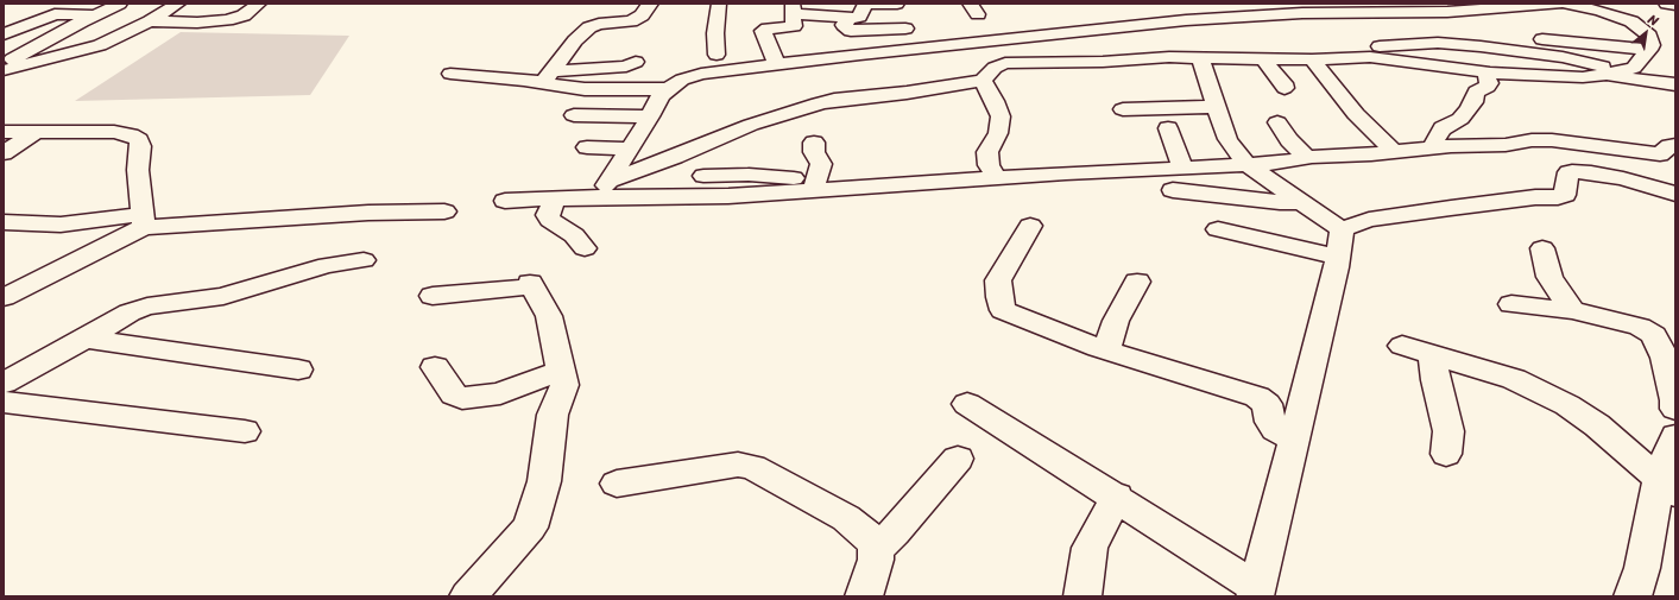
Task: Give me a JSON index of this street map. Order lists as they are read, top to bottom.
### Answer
{
  "north": "top right"
}
